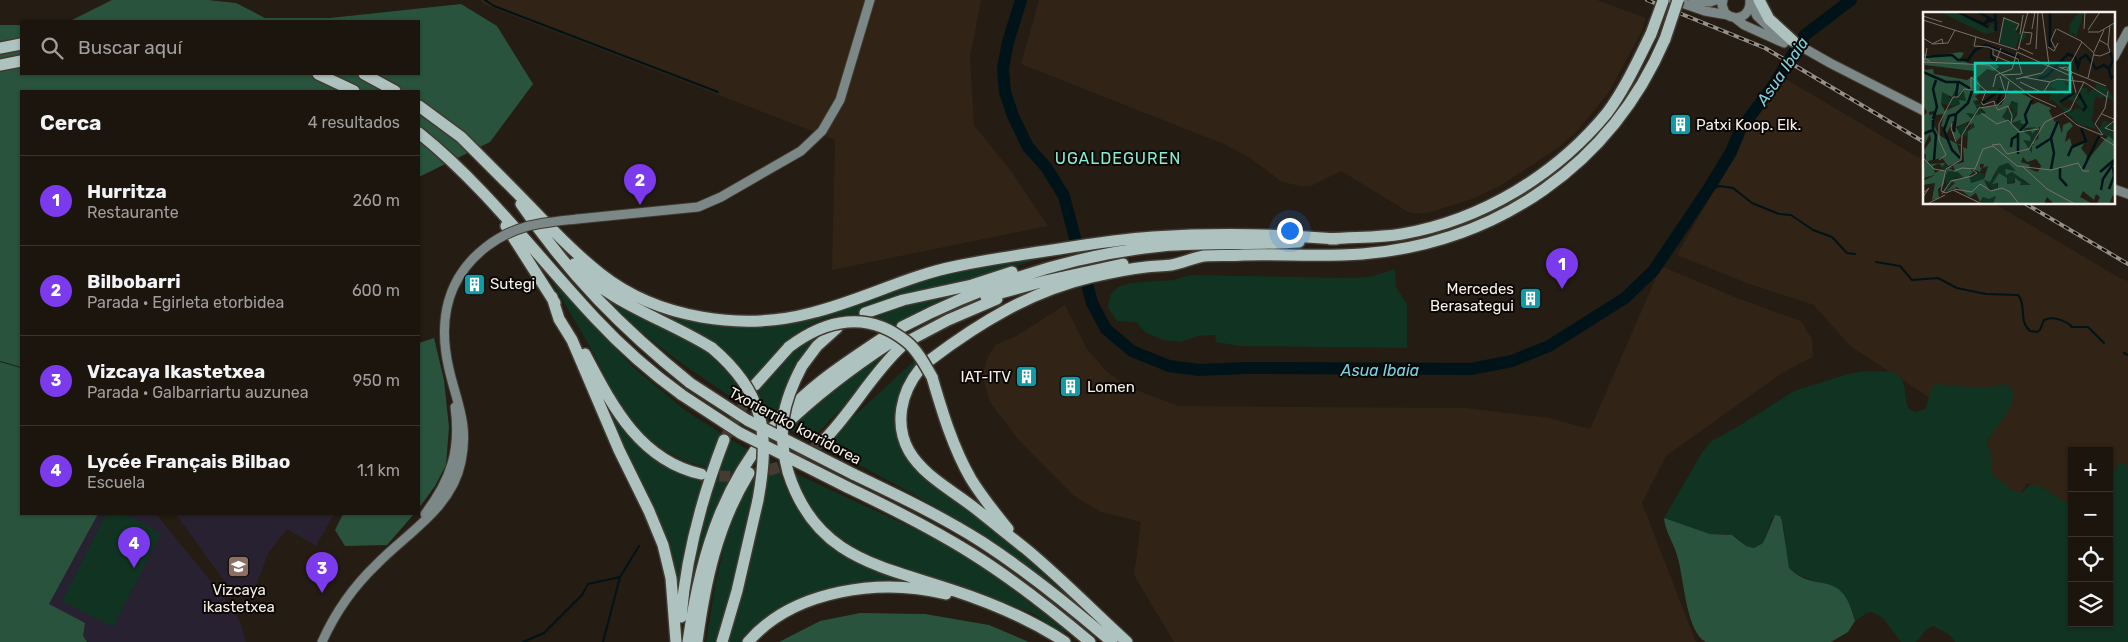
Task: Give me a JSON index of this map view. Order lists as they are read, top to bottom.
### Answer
{
  "streets": {
    "highway": ["Txorierriko korridorea"]
  },
  "districts": ["UGALDEGUREN"],
  "water": ["Asua Ibaia"],
  "places": {
    "building": [
      "Patxi Koop. Elk.",
      "Sutegi",
      "Mercedes Berasategui",
      "IAT-ITV",
      "Lomen"
    ],
    "school or university": ["Vizcaya ikastetxea"]
  },
  "page": {
    "search": "Buscar aquí",
    "heading": ["Cerca", "4 resultados"],
    "list": [
      {
        "mark": "1",
        "name": "Hurritza",
        "note": "Restaurante",
        "value": "260 m"
      },
      {
        "mark": "2",
        "name": "Bilbobarri",
        "note": "Parada · Egirleta etorbidea",
        "value": "600 m"
      },
      {
        "mark": "3",
        "name": "Vizcaya Ikastetxea",
        "note": "Parada · Galbarriartu auzunea",
        "value": "950 m"
      },
      {
        "mark": "4",
        "name": "Lycée Français Bilbao",
        "note": "Escuela",
        "value": "1.1 km"
      }
    ],
    "pins": [
      "2",
      "1",
      "4",
      "3"
    ],
    "map_buttons": ["+", "−"]
  }
}
